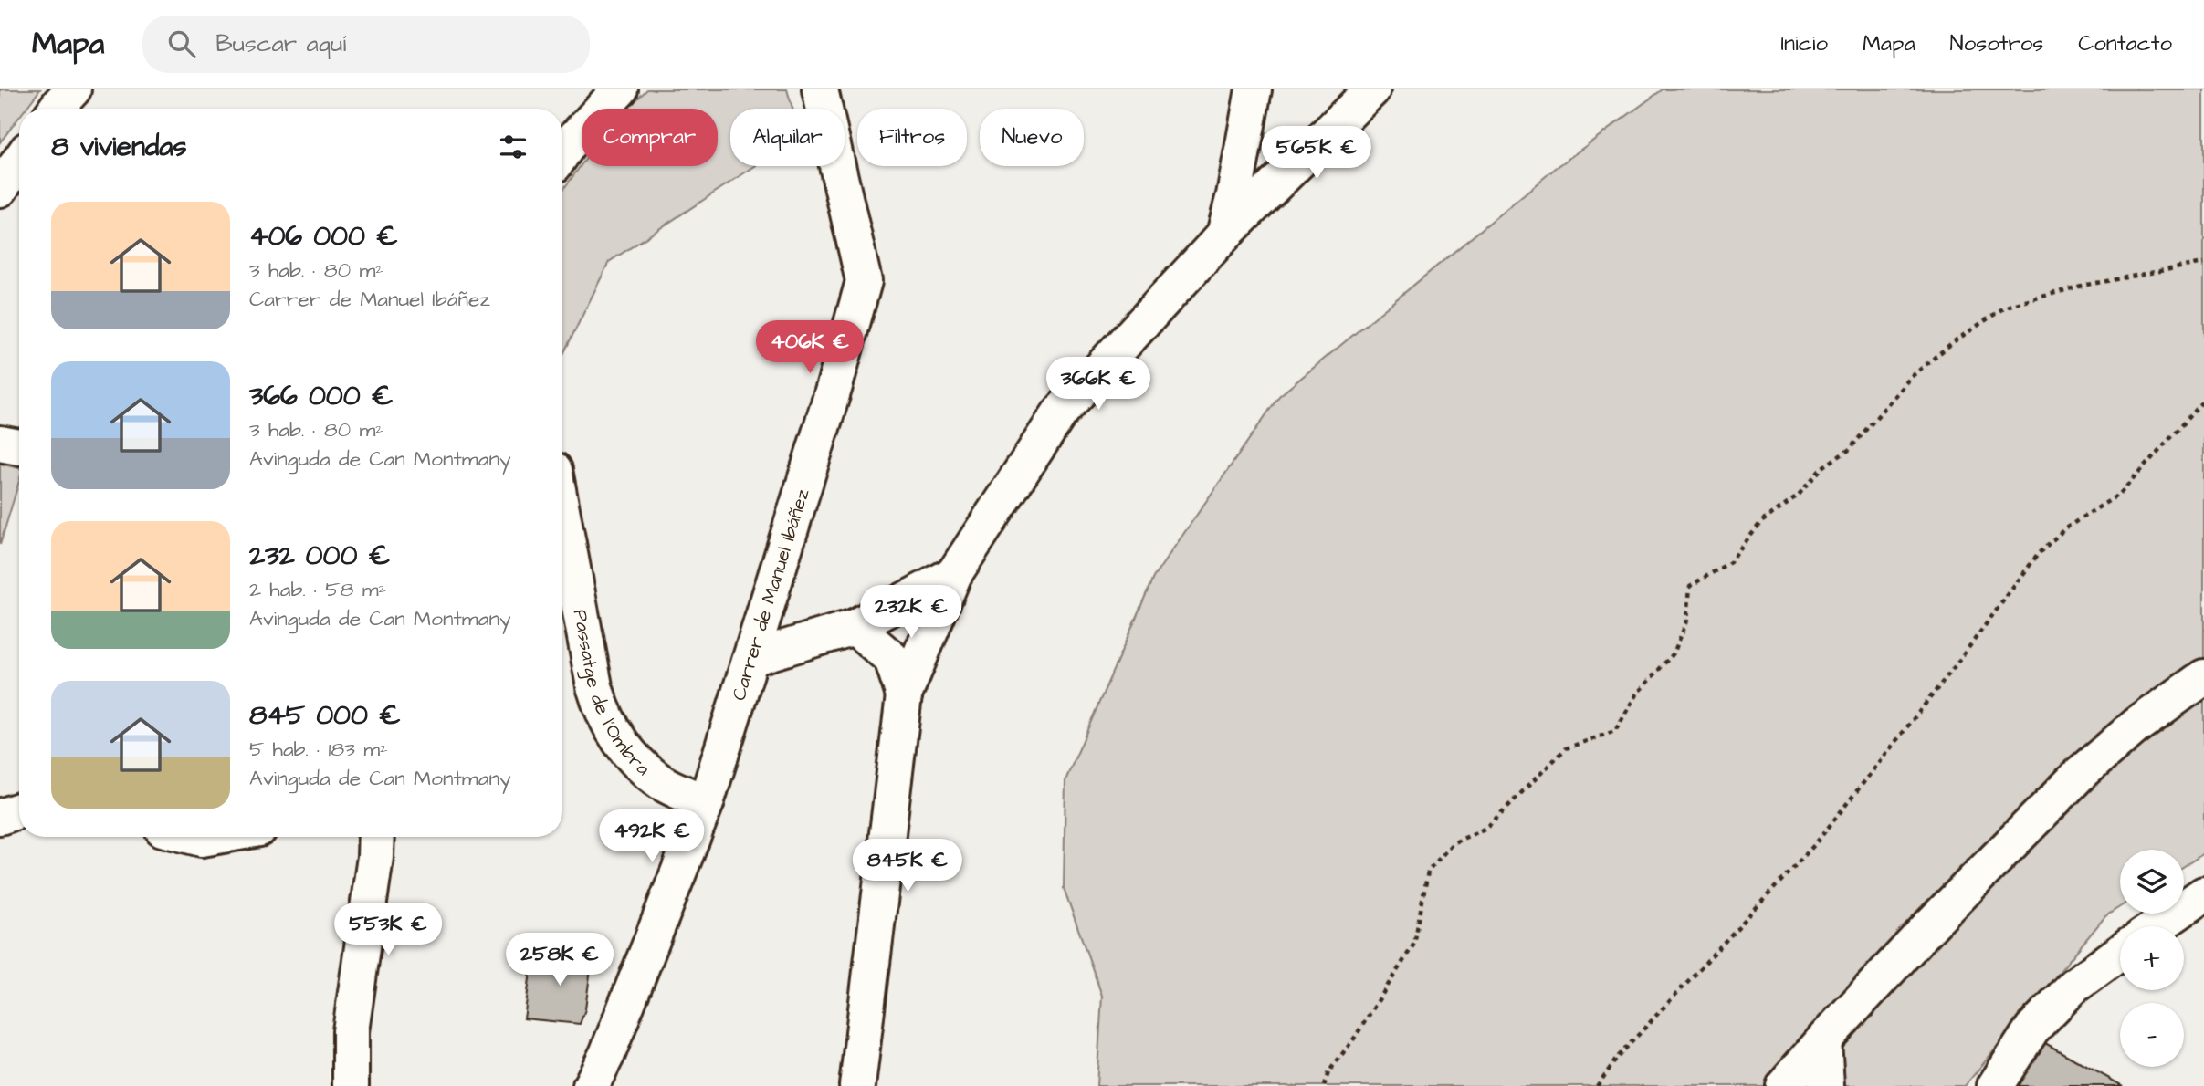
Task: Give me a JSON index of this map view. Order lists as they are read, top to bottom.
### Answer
{
  "streets": {
    "street": ["Carrer de Manuel Ibáñez", "Passatge de l'Ombra"]
  },
  "crossings": [
    ["Carrer de Manuel Ibáñez", "Passatge de l'Ombra"]
  ],
  "page": {
    "header": "Mapa",
    "search": "Buscar aquí",
    "nav": [
      "Inicio",
      "Mapa",
      "Nosotros",
      "Contacto"
    ],
    "chip": [
      "Comprar",
      "Alquilar",
      "Filtros",
      "Nuevo"
    ],
    "heading": "8 viviendas",
    "price": [
      "565K €",
      "406K €",
      "366K €",
      "232K €",
      "492K €",
      "845K €",
      "553K €",
      "258K €"
    ],
    "list": [
      {
        "name": "406 000 €",
        "note": "3 hab. · 80 m² · Carrer de Manuel Ibáñez"
      },
      {
        "name": "366 000 €",
        "note": "3 hab. · 80 m² · Avinguda de Can Montmany"
      },
      {
        "name": "232 000 €",
        "note": "2 hab. · 58 m² · Avinguda de Can Montmany"
      },
      {
        "name": "845 000 €",
        "note": "5 hab. · 183 m² · Avinguda de Can Montmany"
      }
    ],
    "map_buttons": ["+", "−"]
  }
}
